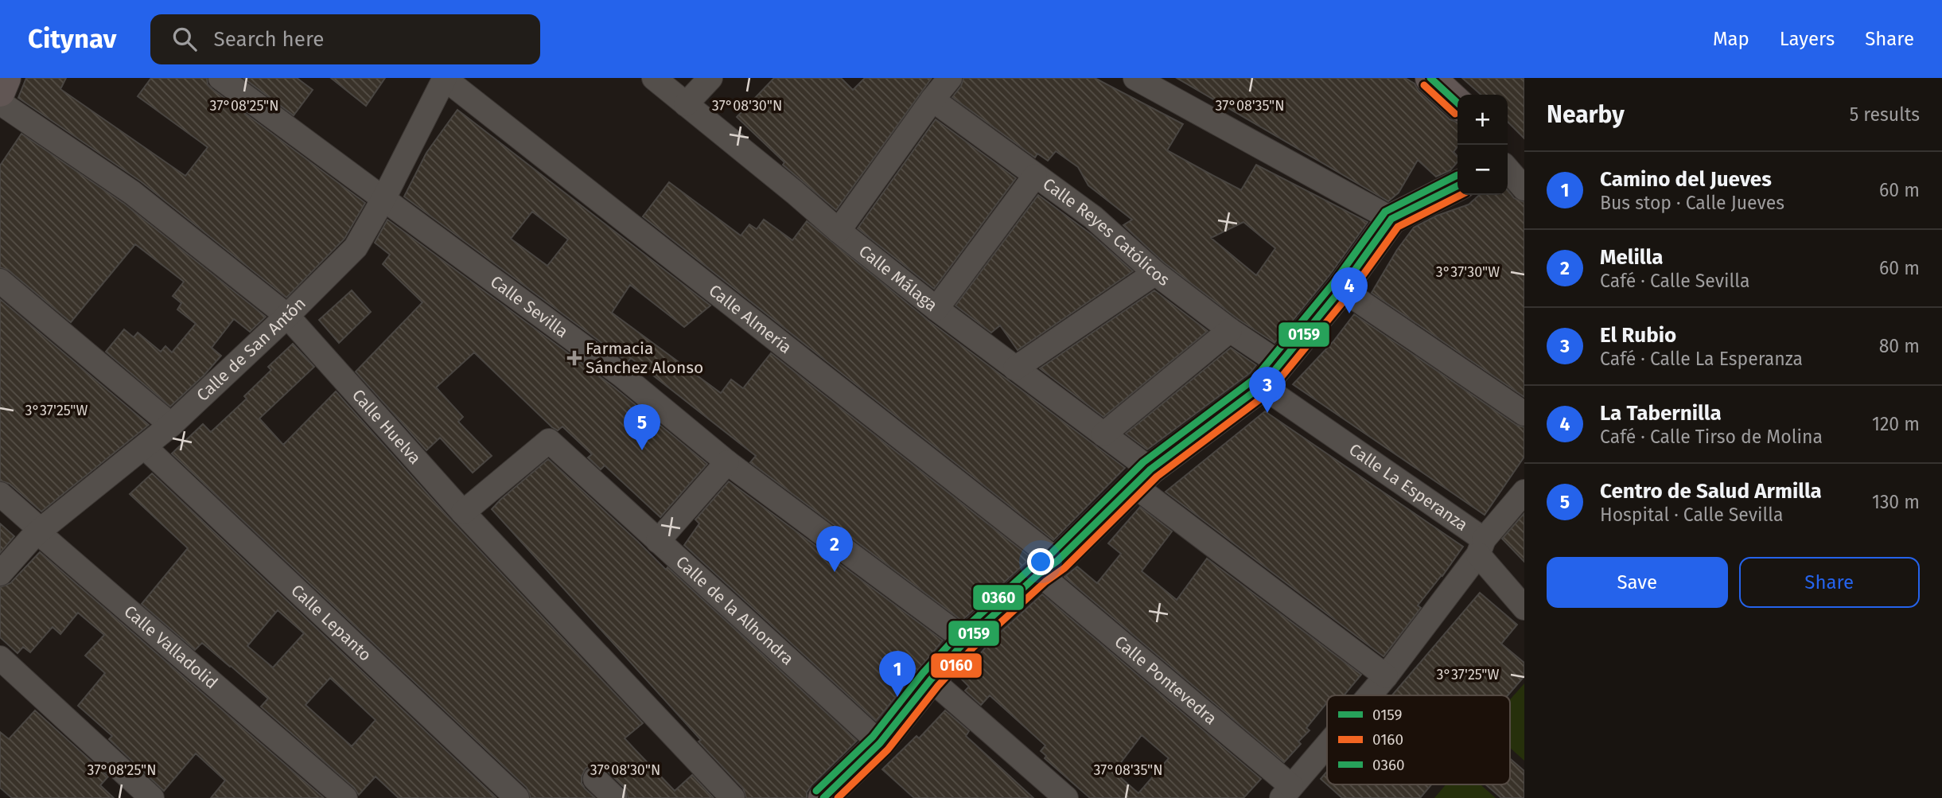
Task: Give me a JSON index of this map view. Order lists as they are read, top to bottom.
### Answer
{
  "streets": {
    "street": [
      "Calle Reyes Católicos",
      "Calle Málaga",
      "Calle Sevilla",
      "Calle Almería",
      "Calle de San Antón",
      "Calle Huelva",
      "Calle La Esperanza",
      "Calle de la Alhondra",
      "Calle Lepanto",
      "Calle Valladolid",
      "Calle Pontevedra"
    ]
  },
  "crossings": [
    ["Calle Reyes Católicos", "Calle La Esperanza"],
    ["Calle Sevilla", "Calle de San Antón"],
    ["Calle Almería", "Calle de San Antón"],
    ["Calle Almería", "Calle Pontevedra"],
    ["Calle de San Antón", "Calle Huelva"],
    ["Calle de San Antón", "Calle Lepanto"],
    ["Calle de San Antón", "Calle Valladolid"],
    ["Calle Huelva", "Calle de la Alhondra"]
  ],
  "places": {
    "health": ["Farmacia Sánchez Alonso"]
  },
  "lines": ["transit line 0159", "transit line 0160", "transit line 0360"],
  "legend": ["0159", "0160", "0360"],
  "page": {
    "header": "Citynav",
    "search": "Search here",
    "nav": ["Map", "Layers", "Share"],
    "heading": ["Nearby", "5 results"],
    "map_buttons": ["+", "−"],
    "list": [
      {
        "mark": "1",
        "name": "Camino del Jueves",
        "note": "Bus stop · Calle Jueves",
        "value": "60 m"
      },
      {
        "mark": "2",
        "name": "Melilla",
        "note": "Café · Calle Sevilla",
        "value": "60 m"
      },
      {
        "mark": "3",
        "name": "El Rubio",
        "note": "Café · Calle La Esperanza",
        "value": "80 m"
      },
      {
        "mark": "4",
        "name": "La Tabernilla",
        "note": "Café · Calle Tirso de Molina",
        "value": "120 m"
      },
      {
        "mark": "5",
        "name": "Centro de Salud Armilla",
        "note": "Hospital · Calle Sevilla",
        "value": "130 m"
      }
    ],
    "pins": [
      "4",
      "3",
      "5",
      "2",
      "1"
    ],
    "buttons": ["Save", "Share"]
  },
  "coordinates": [
    "37°08'25\"N",
    "37°08'30\"N",
    "37°08'35\"N",
    "3°37'30\"W",
    "3°37'25\"W"
  ]
}
